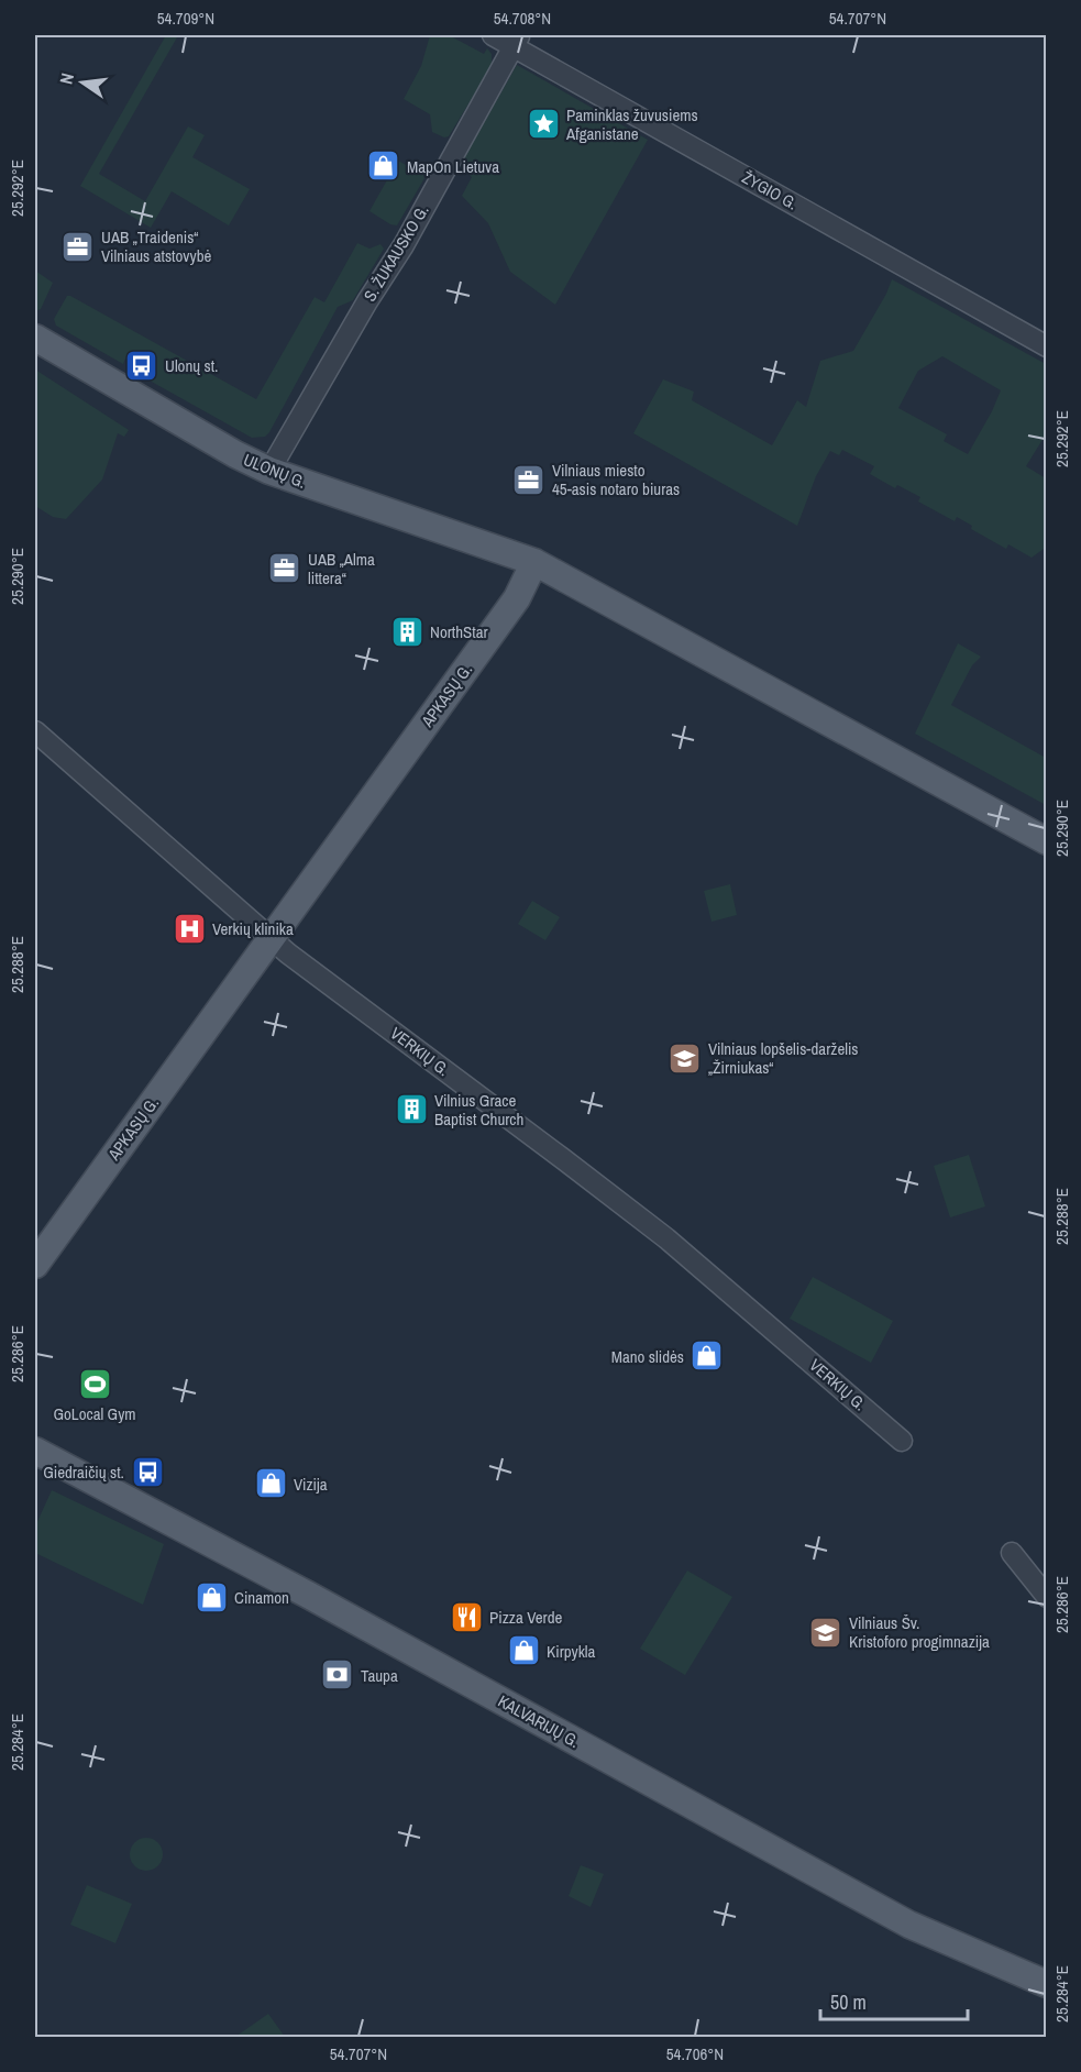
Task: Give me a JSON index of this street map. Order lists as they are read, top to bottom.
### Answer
{
  "streets": {
    "main road": ["ULONŲ G.", "APKASŲ G.", "KALVARIJŲ G."],
    "street": ["ŽYGIO G.", "S. ŽUKAUSKO G.", "VERKIŲ G."]
  },
  "crossings": [
    ["ŽYGIO G.", "S. ŽUKAUSKO G."],
    ["S. ŽUKAUSKO G.", "ULONŲ G."],
    ["ULONŲ G.", "APKASŲ G."],
    ["APKASŲ G.", "VERKIŲ G."]
  ],
  "places": {
    "place": ["Paminklas žuvusiems Afganistane"],
    "shop": [
      "MapOn Lietuva",
      "Mano slidės",
      "Vizija",
      "Cinamon",
      "Kirpykla"
    ],
    "office": ["UAB „Traidenis“ Vilniaus atstovybė", "Vilniaus miesto 45-asis notaro biuras", "UAB „Alma littera“"],
    "bus stop": ["Ulonų st.", "Giedraičių st."],
    "building": ["NorthStar", "Vilnius Grace Baptist Church"],
    "hospital": ["Verkių klinika"],
    "school or university": ["Vilniaus lopšelis-darželis „Žirniukas“", "Vilniaus Šv. Kristoforo progimnazija"],
    "sports": ["GoLocal Gym"],
    "restaurant": ["Pizza Verde"],
    "bank": ["Taupa"]
  },
  "scale_bar": "50 m",
  "north": "left",
  "coordinates": [
    "54.709°N",
    "54.708°N",
    "54.707°N",
    "25.292°E",
    "25.290°E",
    "25.288°E",
    "25.286°E",
    "25.284°E",
    "54.706°N"
  ]
}
